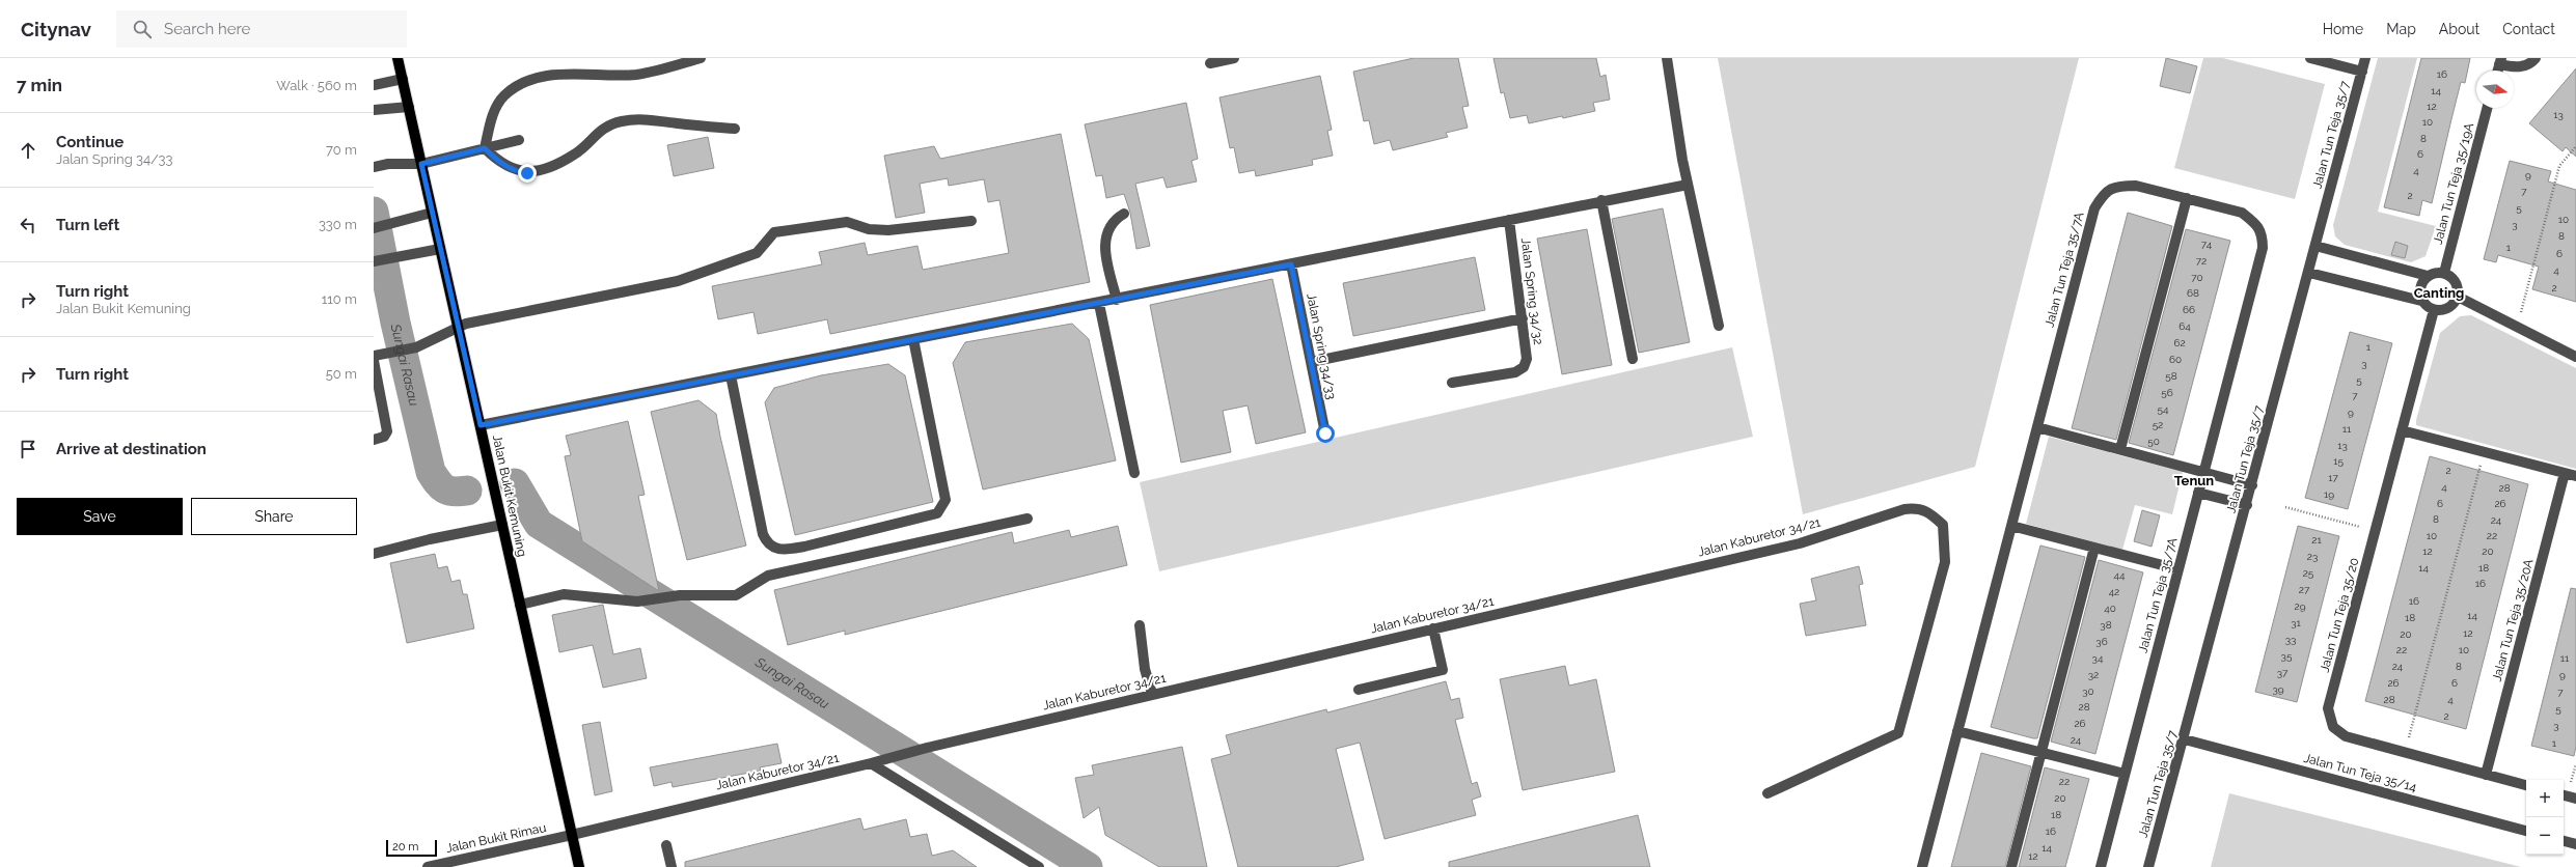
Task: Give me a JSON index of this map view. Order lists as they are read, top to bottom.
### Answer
{
  "streets": {
    "main road": ["Jalan Bukit Kemuning"],
    "street": [
      "Jalan Tun Teja 35/7",
      "Jalan Tun Teja 35/19A",
      "Jalan Tun Teja 35/7A",
      "Jalan Spring 34/32",
      "Jalan Spring 34/33",
      "Jalan Kaburetor 34/21",
      "Jalan Tun Teja 35/20",
      "Jalan Tun Teja 35/20A",
      "Jalan Tun Teja 35/14",
      "Jalan Bukit Rimau"
    ]
  },
  "crossings": [
    ["Jalan Tun Teja 35/7", "Jalan Tun Teja 35/14"],
    ["Jalan Tun Teja 35/19A", "Jalan Tun Teja 35/20"],
    ["Jalan Bukit Kemuning", "Jalan Kaburetor 34/21"],
    ["Jalan Bukit Kemuning", "Jalan Bukit Rimau"],
    ["Jalan Kaburetor 34/21", "Jalan Bukit Rimau"],
    ["Jalan Tun Teja 35/20", "Jalan Tun Teja 35/20A"]
  ],
  "districts": ["Canting", "Tenun"],
  "water": ["Sungai Rasau"],
  "house_numbers": [
    "16",
    "14",
    "12",
    "13",
    "10",
    "8",
    "6",
    "4",
    "9",
    "7",
    "2",
    "5",
    "10",
    "3",
    "8",
    "74",
    "1",
    "6",
    "72",
    "4",
    "70",
    "2",
    "68",
    "66",
    "64",
    "62",
    "1",
    "60",
    "3",
    "58",
    "5",
    "56",
    "7",
    "54",
    "9",
    "52",
    "11",
    "50",
    "13",
    "15",
    "2",
    "17",
    "4",
    "28",
    "19",
    "6",
    "26",
    "8",
    "24",
    "10",
    "22",
    "21",
    "12",
    "20",
    "23",
    "14",
    "18",
    "25",
    "44",
    "16",
    "27",
    "42",
    "16",
    "29",
    "40",
    "14",
    "18",
    "31",
    "38",
    "12",
    "20",
    "33",
    "36",
    "22",
    "10",
    "35",
    "34",
    "11",
    "24",
    "8",
    "37",
    "32",
    "9",
    "26",
    "6",
    "39",
    "30",
    "7",
    "28",
    "4",
    "28",
    "5",
    "2",
    "26",
    "3",
    "24",
    "1",
    "22",
    "20",
    "18",
    "16",
    "14",
    "12"
  ],
  "scale_bar": "20 m",
  "north": "right",
  "page": {
    "header": "Citynav",
    "search": "Search here",
    "nav": [
      "Home",
      "Map",
      "About",
      "Contact"
    ],
    "heading": ["7 min", "Walk · 560 m"],
    "list": [
      ["Continue", "Jalan Spring 34/33", "70 m"],
      ["Turn left", "330 m"],
      ["Turn right", "Jalan Bukit Kemuning", "110 m"],
      ["Turn right", "50 m"],
      "Arrive at destination"
    ],
    "buttons": ["Save", "Share"],
    "map_buttons": ["+", "−"],
    "scale": "20 m"
  }
}
